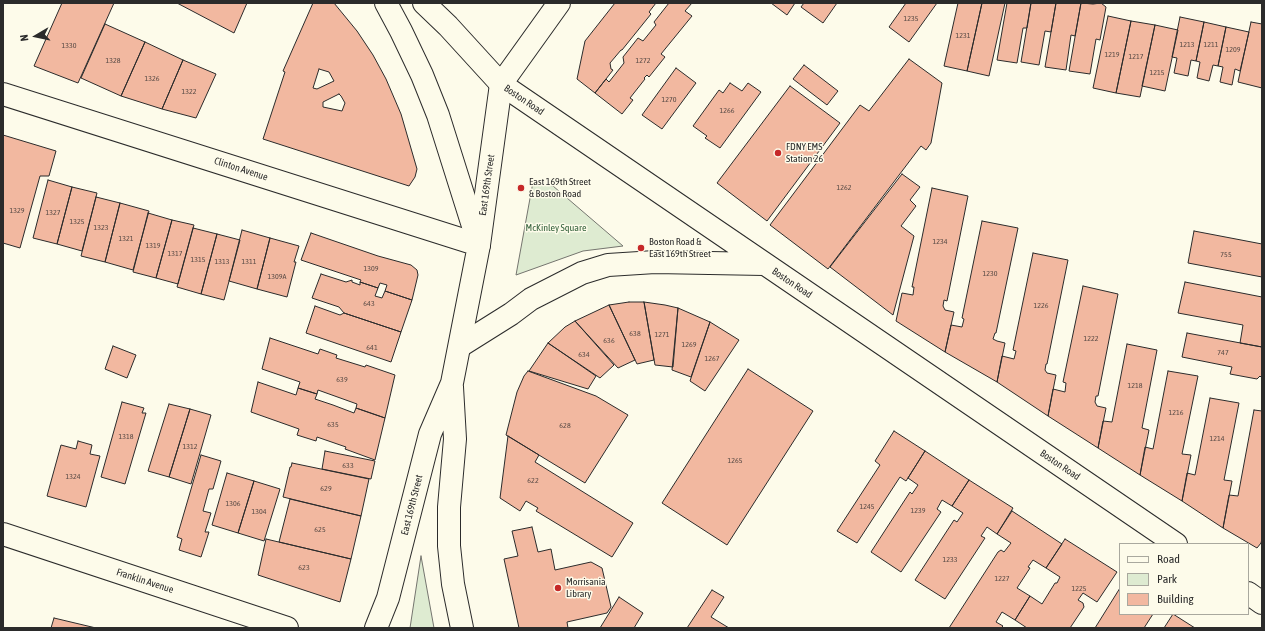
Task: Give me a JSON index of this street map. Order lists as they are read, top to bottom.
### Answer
{
  "streets": {
    "street": [
      "Boston Road",
      "Clinton Avenue",
      "East 169th Street",
      "Franklin Avenue"
    ]
  },
  "crossings": [
    ["Boston Road", "East 169th Street"],
    ["Clinton Avenue", "East 169th Street"]
  ],
  "parks": ["McKinley Square"],
  "places": [
    "FDNY EMS Station 26",
    "East 169th Street & Boston Road",
    "Boston Road & East 169th Street",
    "Morrisania Library"
  ],
  "house_numbers": [
    "1235",
    "1231",
    "1213",
    "1211",
    "1330",
    "1209",
    "1219",
    "1217",
    "1328",
    "1272",
    "1215",
    "1326",
    "1322",
    "1270",
    "1266",
    "1262",
    "1329",
    "1327",
    "1325",
    "1323",
    "1321",
    "1234",
    "1319",
    "1317",
    "755",
    "1315",
    "1313",
    "1311",
    "1309",
    "1230",
    "1309A",
    "643",
    "1226",
    "638",
    "1271",
    "1222",
    "636",
    "1269",
    "641",
    "747",
    "634",
    "1267",
    "639",
    "1218",
    "1216",
    "635",
    "628",
    "1318",
    "1214",
    "1312",
    "1265",
    "633",
    "1324",
    "622",
    "629",
    "1306",
    "1245",
    "1239",
    "1304",
    "625",
    "1233",
    "623",
    "1227",
    "1225"
  ],
  "legend": ["Road", "Park", "Building"],
  "north": "left"
}
